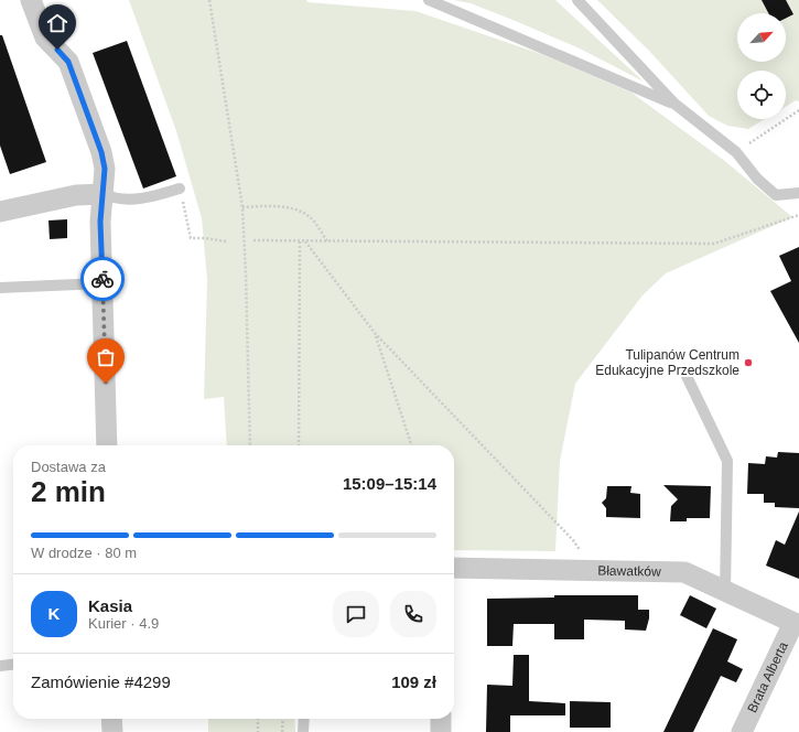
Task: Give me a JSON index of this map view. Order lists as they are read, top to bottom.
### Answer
{
  "streets": {
    "street": ["Bławatków", "Brata Alberta"]
  },
  "crossings": [
    ["Bławatków", "Brata Alberta"]
  ],
  "places": ["Tulipanów Centrum Edukacyjne Przedszkole"],
  "north": "top right",
  "page": {
    "heading": ["2 min", "Dostawa za", "15:09–15:14"],
    "panel": [
      "Kasia",
      "Kurier · 4.9",
      "Zamówienie #4299",
      "109 zł"
    ],
    "bar": "W drodze · 80 m",
    "round": "K"
  }
}
